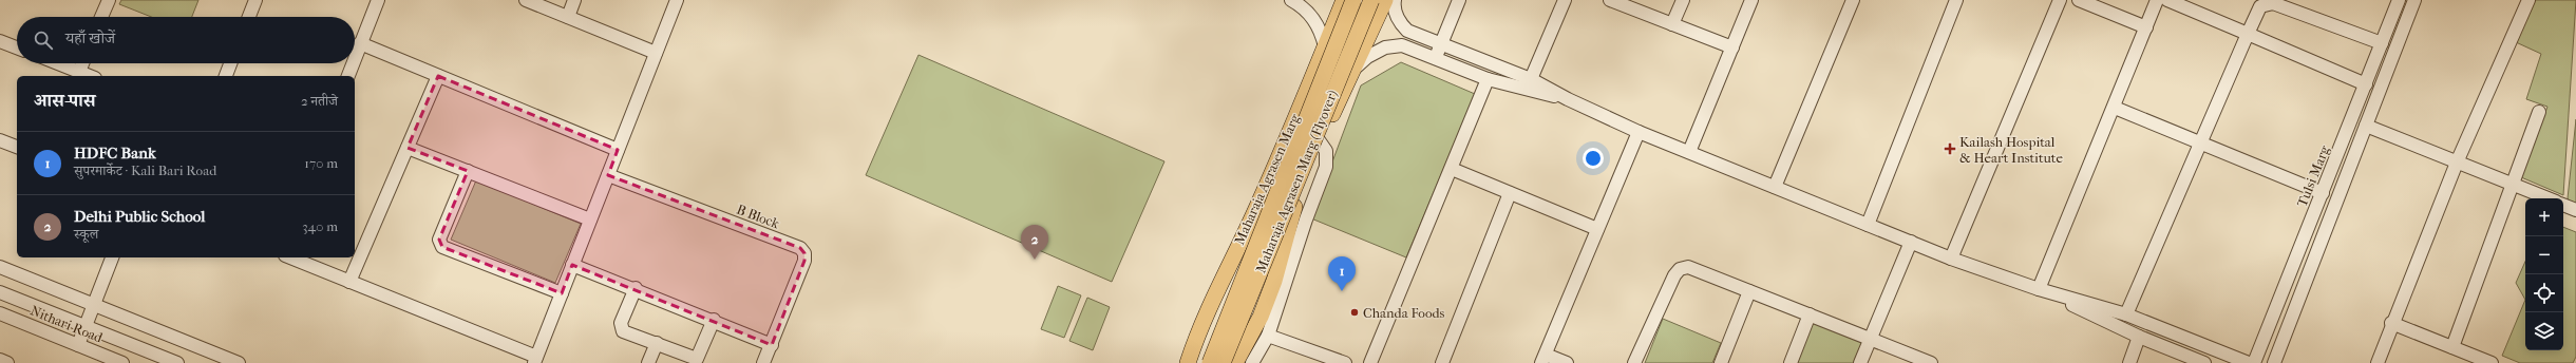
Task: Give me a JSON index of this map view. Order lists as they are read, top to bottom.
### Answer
{
  "streets": {
    "main road": ["Maharaja Agrasen Marg", "Maharaja Agrasen Marg (Flyover)"],
    "street": ["Tulsi Marg", "B Block", "Nithari Road"]
  },
  "places": {
    "health": ["Kailash Hospital & Heart Institute"],
    "other": ["Chanda Foods"]
  },
  "page": {
    "search": "यहाँ खोजें",
    "heading": ["आस-पास", "2 नतीजे"],
    "list": [
      {
        "mark": "1",
        "name": "HDFC Bank",
        "note": "सुपरमार्केट · Kali Bari Road",
        "value": "170 m"
      },
      {
        "mark": "2",
        "name": "Delhi Public School",
        "note": "स्कूल",
        "value": "340 m"
      }
    ],
    "map_buttons": ["+", "−"],
    "pins": ["2", "1"]
  }
}
